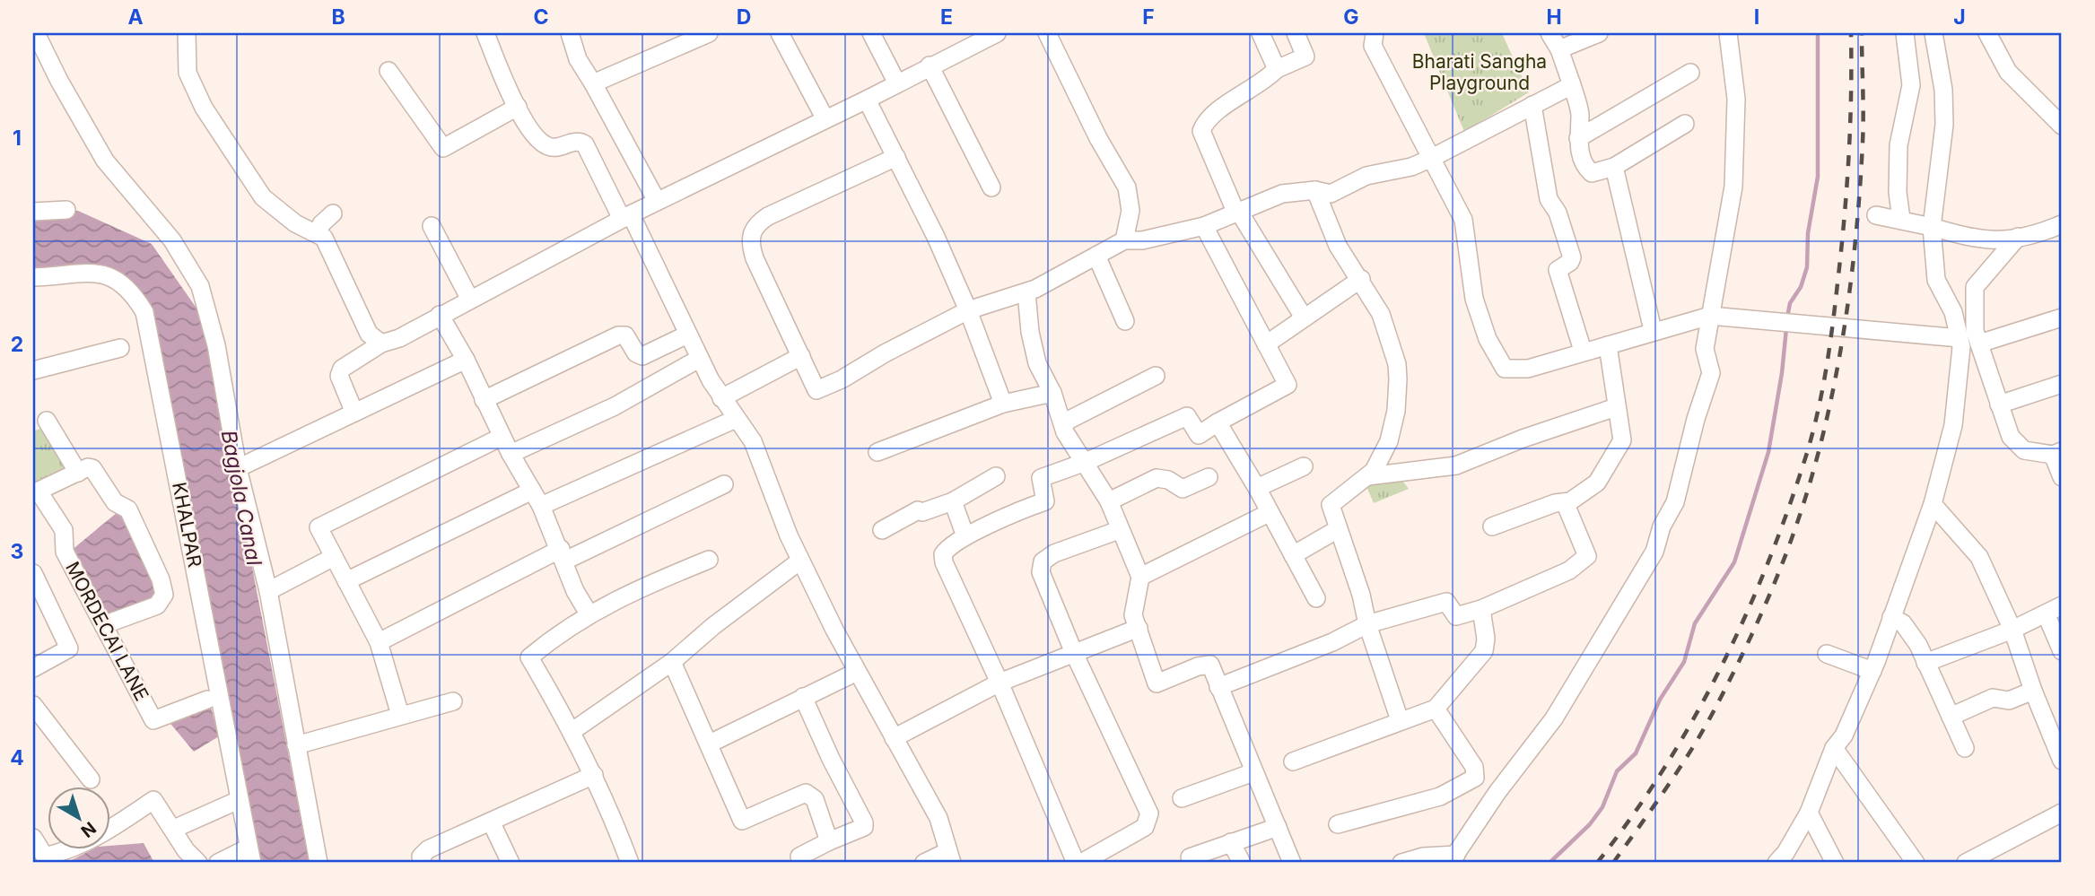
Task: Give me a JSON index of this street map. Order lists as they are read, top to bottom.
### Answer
{
  "streets": {
    "street": ["KHALPAR", "MORDECAI LANE"]
  },
  "water": ["Bagjola Canal"],
  "parks": ["Bharati Sangha Playground"],
  "north": "bottom right",
  "grid": {
    "columns": [
      "A",
      "B",
      "C",
      "D",
      "E",
      "F",
      "G",
      "H",
      "I",
      "J"
    ],
    "rows": [
      "1",
      "2",
      "3",
      "4"
    ]
  }
}
